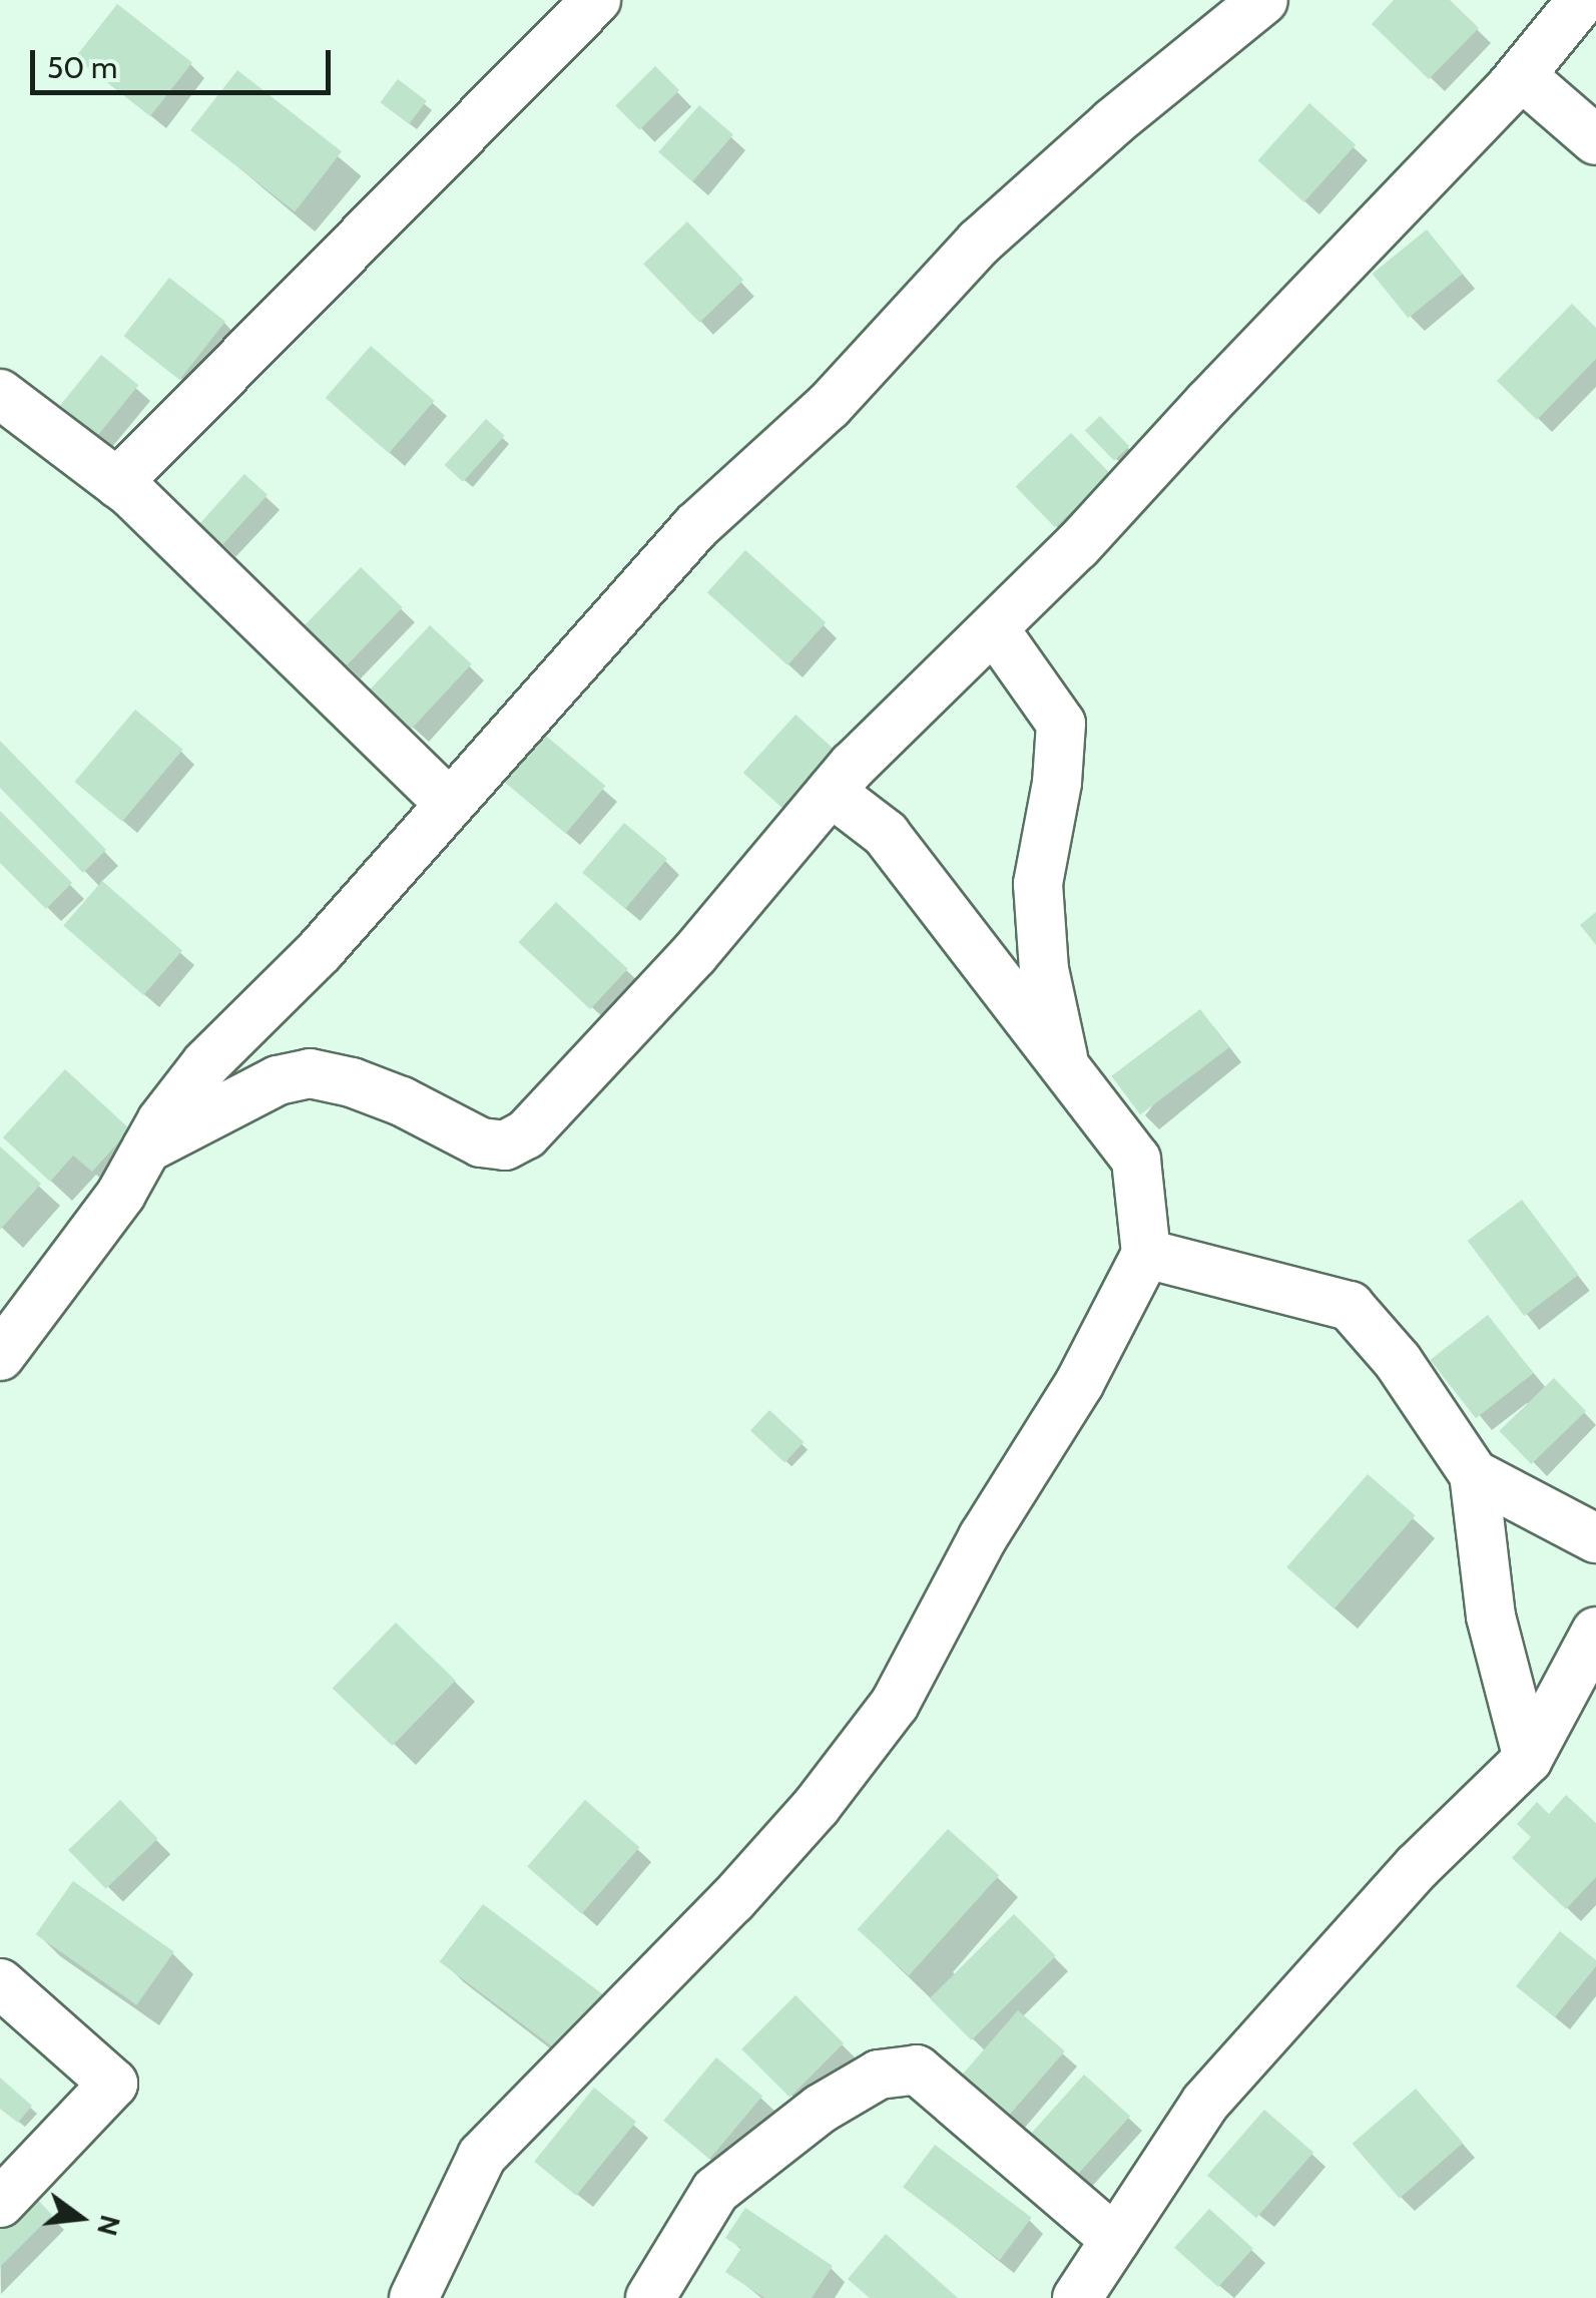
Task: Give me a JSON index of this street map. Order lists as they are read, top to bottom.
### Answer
{
  "scale_bar": "50 m",
  "north": "right"
}
